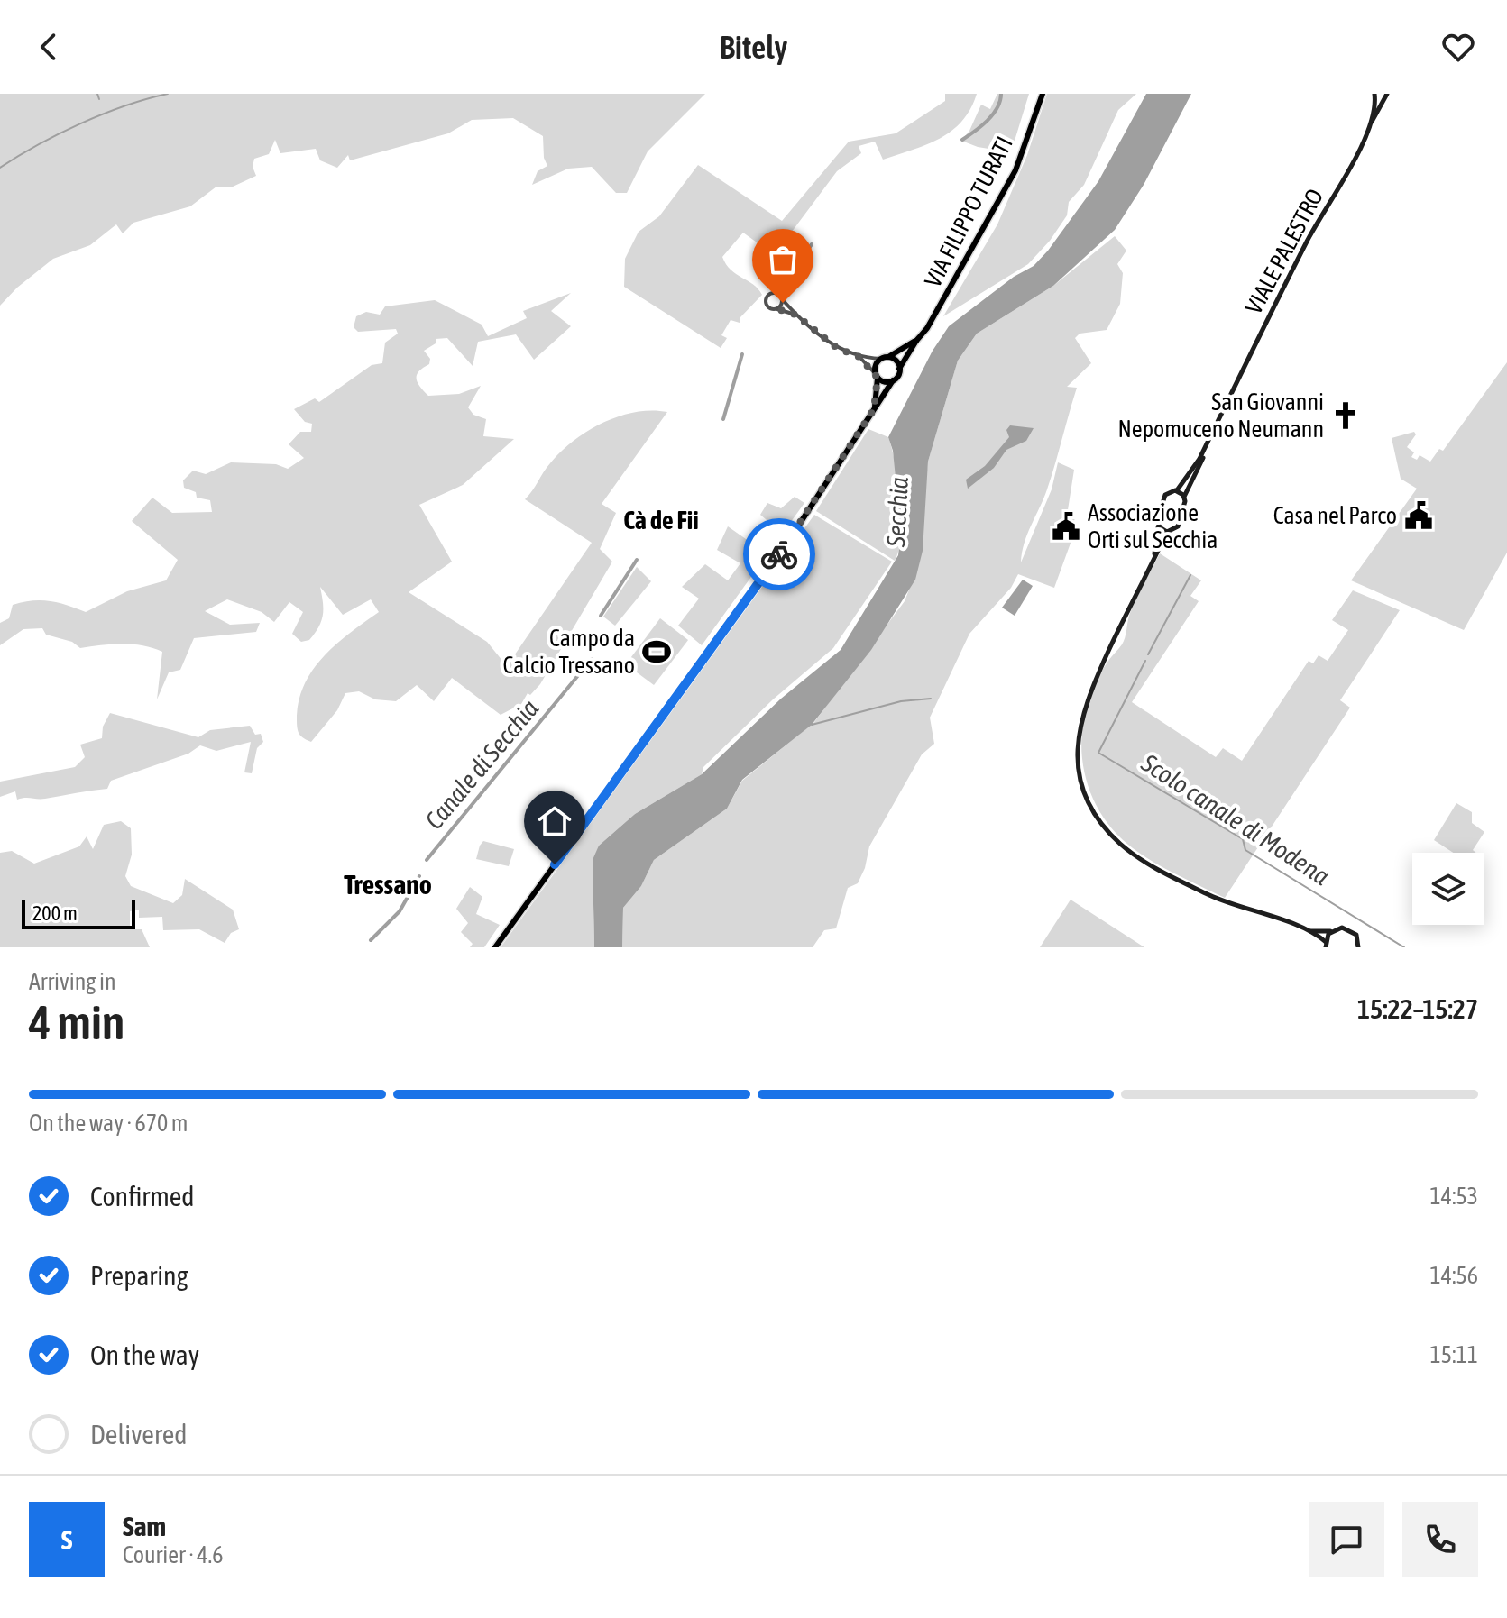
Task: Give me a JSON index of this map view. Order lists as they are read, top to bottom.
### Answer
{
  "streets": {
    "main road": ["VIA FILIPPO TURATI", "VIALE PALESTRO"]
  },
  "districts": ["Cà de Fii", "Tressano"],
  "water": ["Secchia", "Canale di Secchia", "Scolo canale di Modena"],
  "places": {
    "church": ["San Giovanni Nepomuceno Neumann"],
    "public building": ["Casa nel Parco", "Associazione Orti sul Secchia"],
    "sports": ["Campo da Calcio Tressano"]
  },
  "scale_bar": "200 m",
  "page": {
    "header": "Bitely",
    "scale": "200 m",
    "heading": ["4 min", "Arriving in", "15:22–15:27"],
    "panel": ["Sam", "Courier · 4.6"],
    "bar": "On the way · 670 m",
    "list": [
      ["Confirmed", "14:53"],
      ["Preparing", "14:56"],
      ["On the way", "15:11"],
      "Delivered"
    ],
    "round": "S"
  }
}
